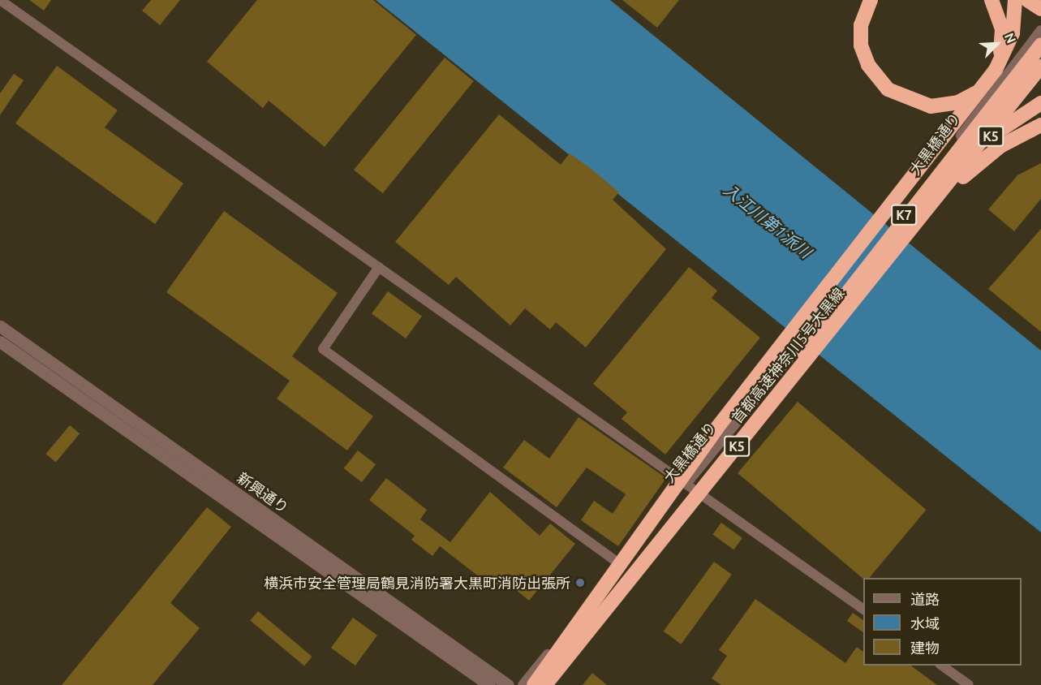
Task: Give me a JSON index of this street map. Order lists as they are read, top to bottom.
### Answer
{
  "streets": {
    "highway": ["K5", "K7", "首都高速神奈川5号大黒線"],
    "street": ["大黒橋通り", "新興通り"]
  },
  "crossings": [
    ["K5", "K7"],
    ["K5", "首都高速神奈川5号大黒線"],
    ["K7", "首都高速神奈川5号大黒線"]
  ],
  "water": ["入江川第1派川"],
  "places": ["横浜市安全管理局鶴見消防署大黒町消防出張所"],
  "legend": ["道路", "水域", "建物"],
  "north": "top right"
}
